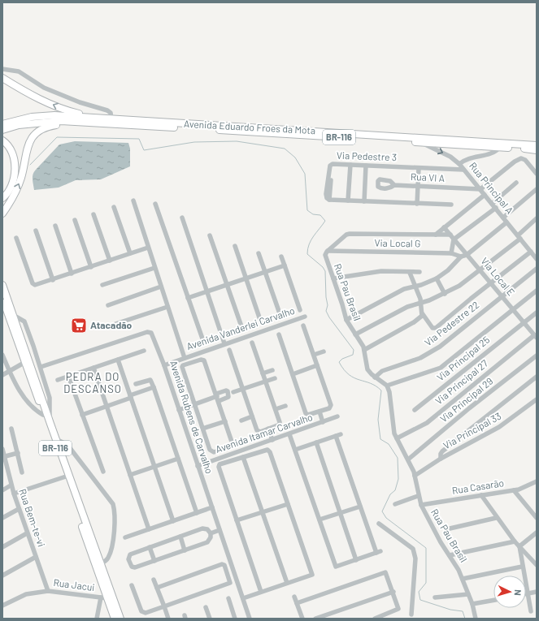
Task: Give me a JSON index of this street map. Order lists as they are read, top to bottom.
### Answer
{
  "streets": {
    "highway": ["Avenida Eduardo Froes da Mota", "BR-116"],
    "street": [
      "Via Pedestre 3",
      "Rua VI A",
      "Rua Principal A",
      "Via Local G",
      "Via Local E",
      "Rua Pau Brasil",
      "Via Pedestre 22",
      "Avenida Vanderlei Carvalho",
      "Via Principal 25",
      "Via Principal 27",
      "Via Principal 29",
      "Avenida Rubens de Carvalho",
      "Via Principal 33",
      "Avenida Itamar Carvalho",
      "Rua Casarão",
      "Rua Bem-te-vi",
      "Rua Jacui"
    ]
  },
  "crossings": [
    ["Avenida Eduardo Froes da Mota", "Rua Principal A"],
    ["BR-116", "Rua Jacui"],
    ["Via Pedestre 3", "Rua Principal A"],
    ["Rua VI A", "Rua Principal A"],
    ["Via Local G", "Rua Pau Brasil"],
    ["Via Local E", "Via Pedestre 22"],
    ["Via Local E", "Via Principal 25"],
    ["Via Local E", "Via Principal 27"],
    ["Rua Pau Brasil", "Via Pedestre 22"],
    ["Rua Pau Brasil", "Via Principal 27"],
    ["Rua Pau Brasil", "Via Principal 29"],
    ["Rua Pau Brasil", "Via Principal 33"],
    ["Rua Pau Brasil", "Rua Casarão"],
    ["Avenida Vanderlei Carvalho", "Avenida Rubens de Carvalho"],
    ["Avenida Rubens de Carvalho", "Avenida Itamar Carvalho"],
    ["Rua Bem-te-vi", "Rua Jacui"]
  ],
  "districts": ["PEDRA DO DESCANSO"],
  "places": {
    "supermarket": ["Atacadão"]
  },
  "north": "right"
}
